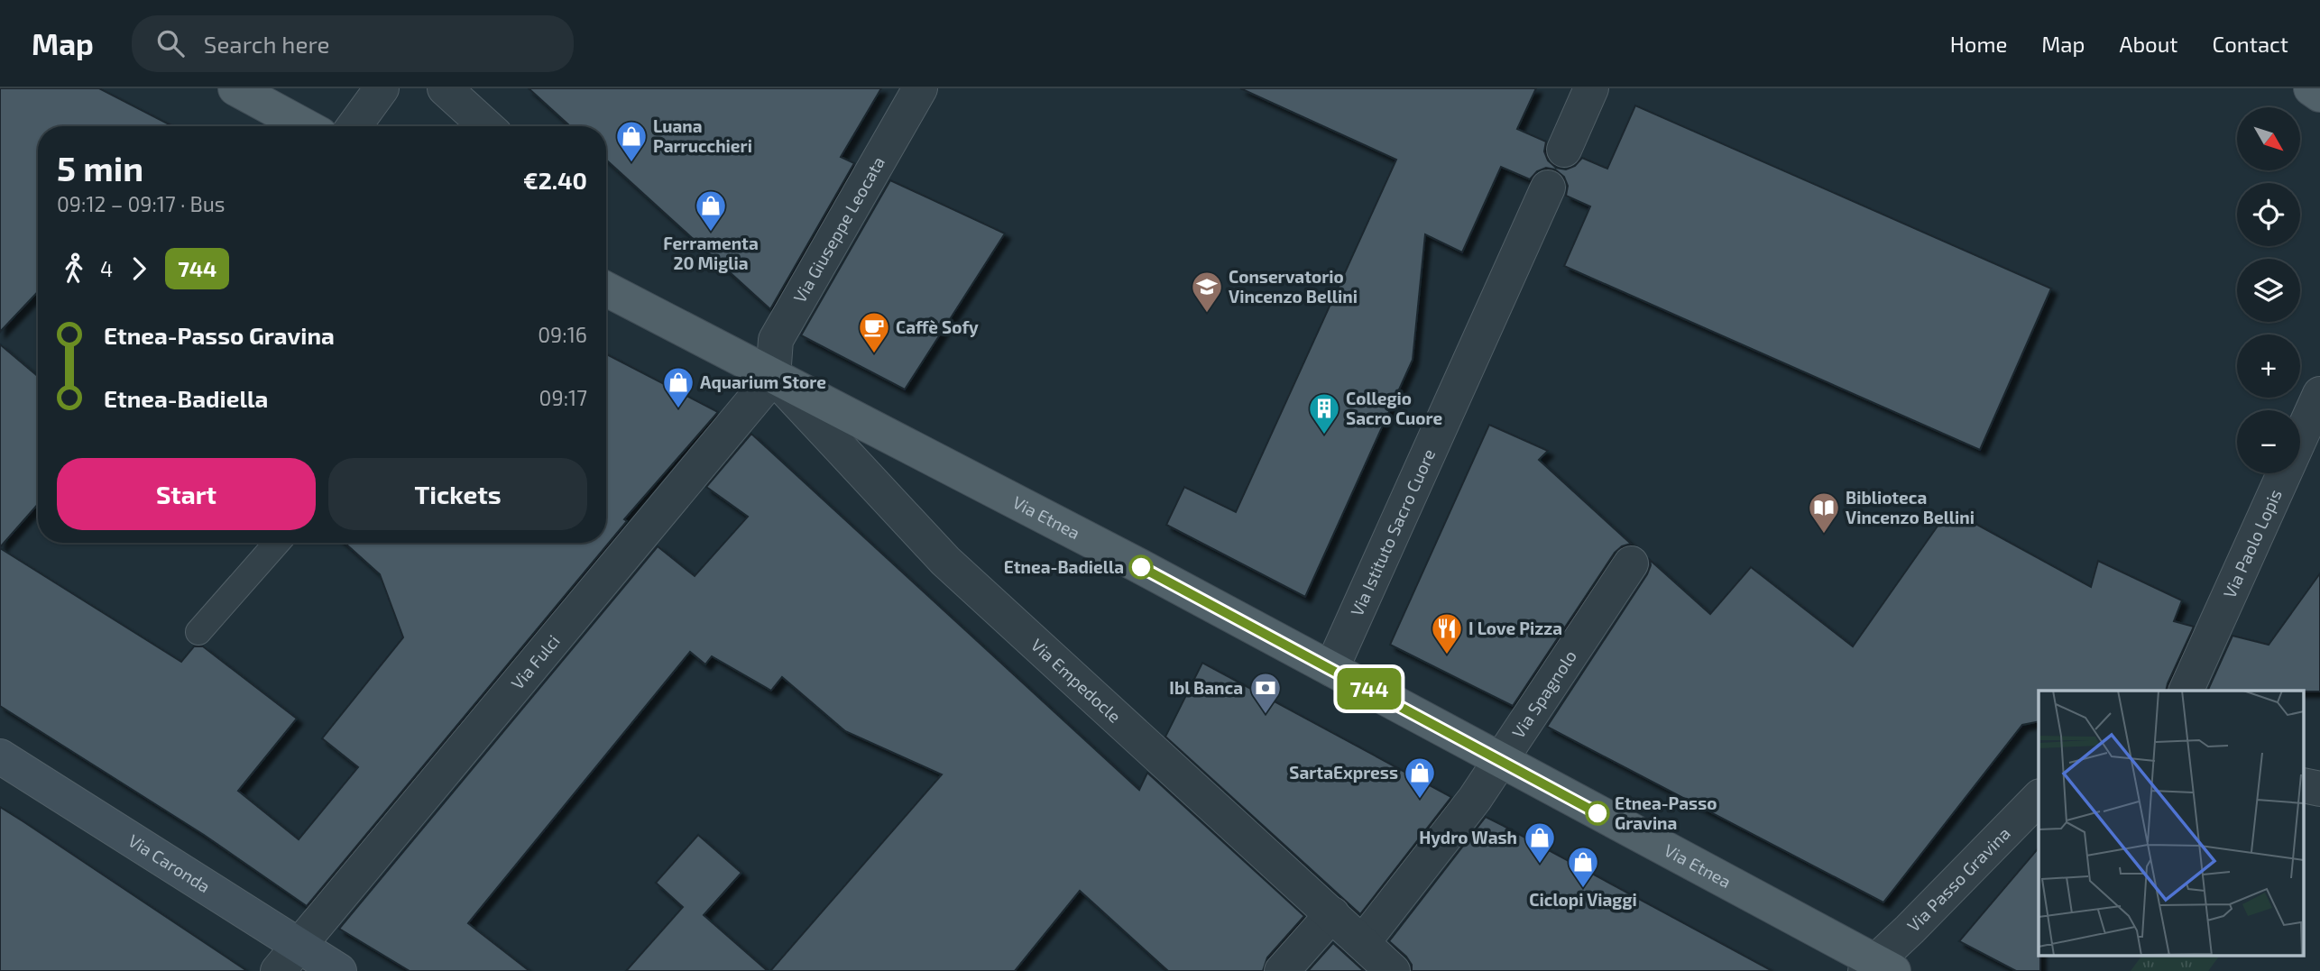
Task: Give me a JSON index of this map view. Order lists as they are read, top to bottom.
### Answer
{
  "streets": {
    "main road": ["Via Etnea", "Via Caronda"],
    "street": [
      "Via Giuseppe Leocata",
      "Via Istituto Sacro Cuore",
      "Via Paolo Lopis",
      "Via Fulci",
      "Via Empedocle",
      "Via Spagnolo",
      "Via Passo Gravina"
    ]
  },
  "crossings": [
    ["Via Giuseppe Leocata", "Via Etnea"],
    ["Via Giuseppe Leocata", "Via Fulci"],
    ["Via Giuseppe Leocata", "Via Empedocle"],
    ["Via Etnea", "Via Istituto Sacro Cuore"],
    ["Via Etnea", "Via Fulci"],
    ["Via Etnea", "Via Empedocle"],
    ["Via Etnea", "Via Spagnolo"],
    ["Via Etnea", "Via Passo Gravina"],
    ["Via Fulci", "Via Empedocle"],
    ["Via Fulci", "Via Caronda"],
    ["Via Empedocle", "Via Spagnolo"]
  ],
  "places": {
    "shop": [
      "Luana Parrucchieri",
      "Ferramenta 20 Miglia",
      "Aquarium Store",
      "SartaExpress",
      "Hydro Wash",
      "Ciclopi Viaggi"
    ],
    "school or university": ["Conservatorio Vincenzo Bellini"],
    "cafe": ["Caffè Sofy"],
    "building": ["Collegio Sacro Cuore"],
    "library": ["Biblioteca Vincenzo Bellini"],
    "other": ["Etnea-Badiella", "Etnea-Passo Gravina"],
    "restaurant": ["I Love Pizza"],
    "bank": ["Ibl Banca"]
  },
  "lines": ["bus line 744"],
  "north": "bottom right",
  "page": {
    "header": "Map",
    "search": "Search here",
    "nav": [
      "Home",
      "Map",
      "About",
      "Contact"
    ],
    "on_map": "744",
    "map_buttons": ["+", "−"],
    "heading": ["5 min", "09:12 – 09:17 · Bus", "€2.40"],
    "legs": ["4", "744"],
    "list": [
      {
        "name": "Etnea-Passo Gravina",
        "value": "09:16"
      },
      {
        "name": "Etnea-Badiella",
        "value": "09:17"
      }
    ],
    "buttons": ["Start", "Tickets"]
  }
}
